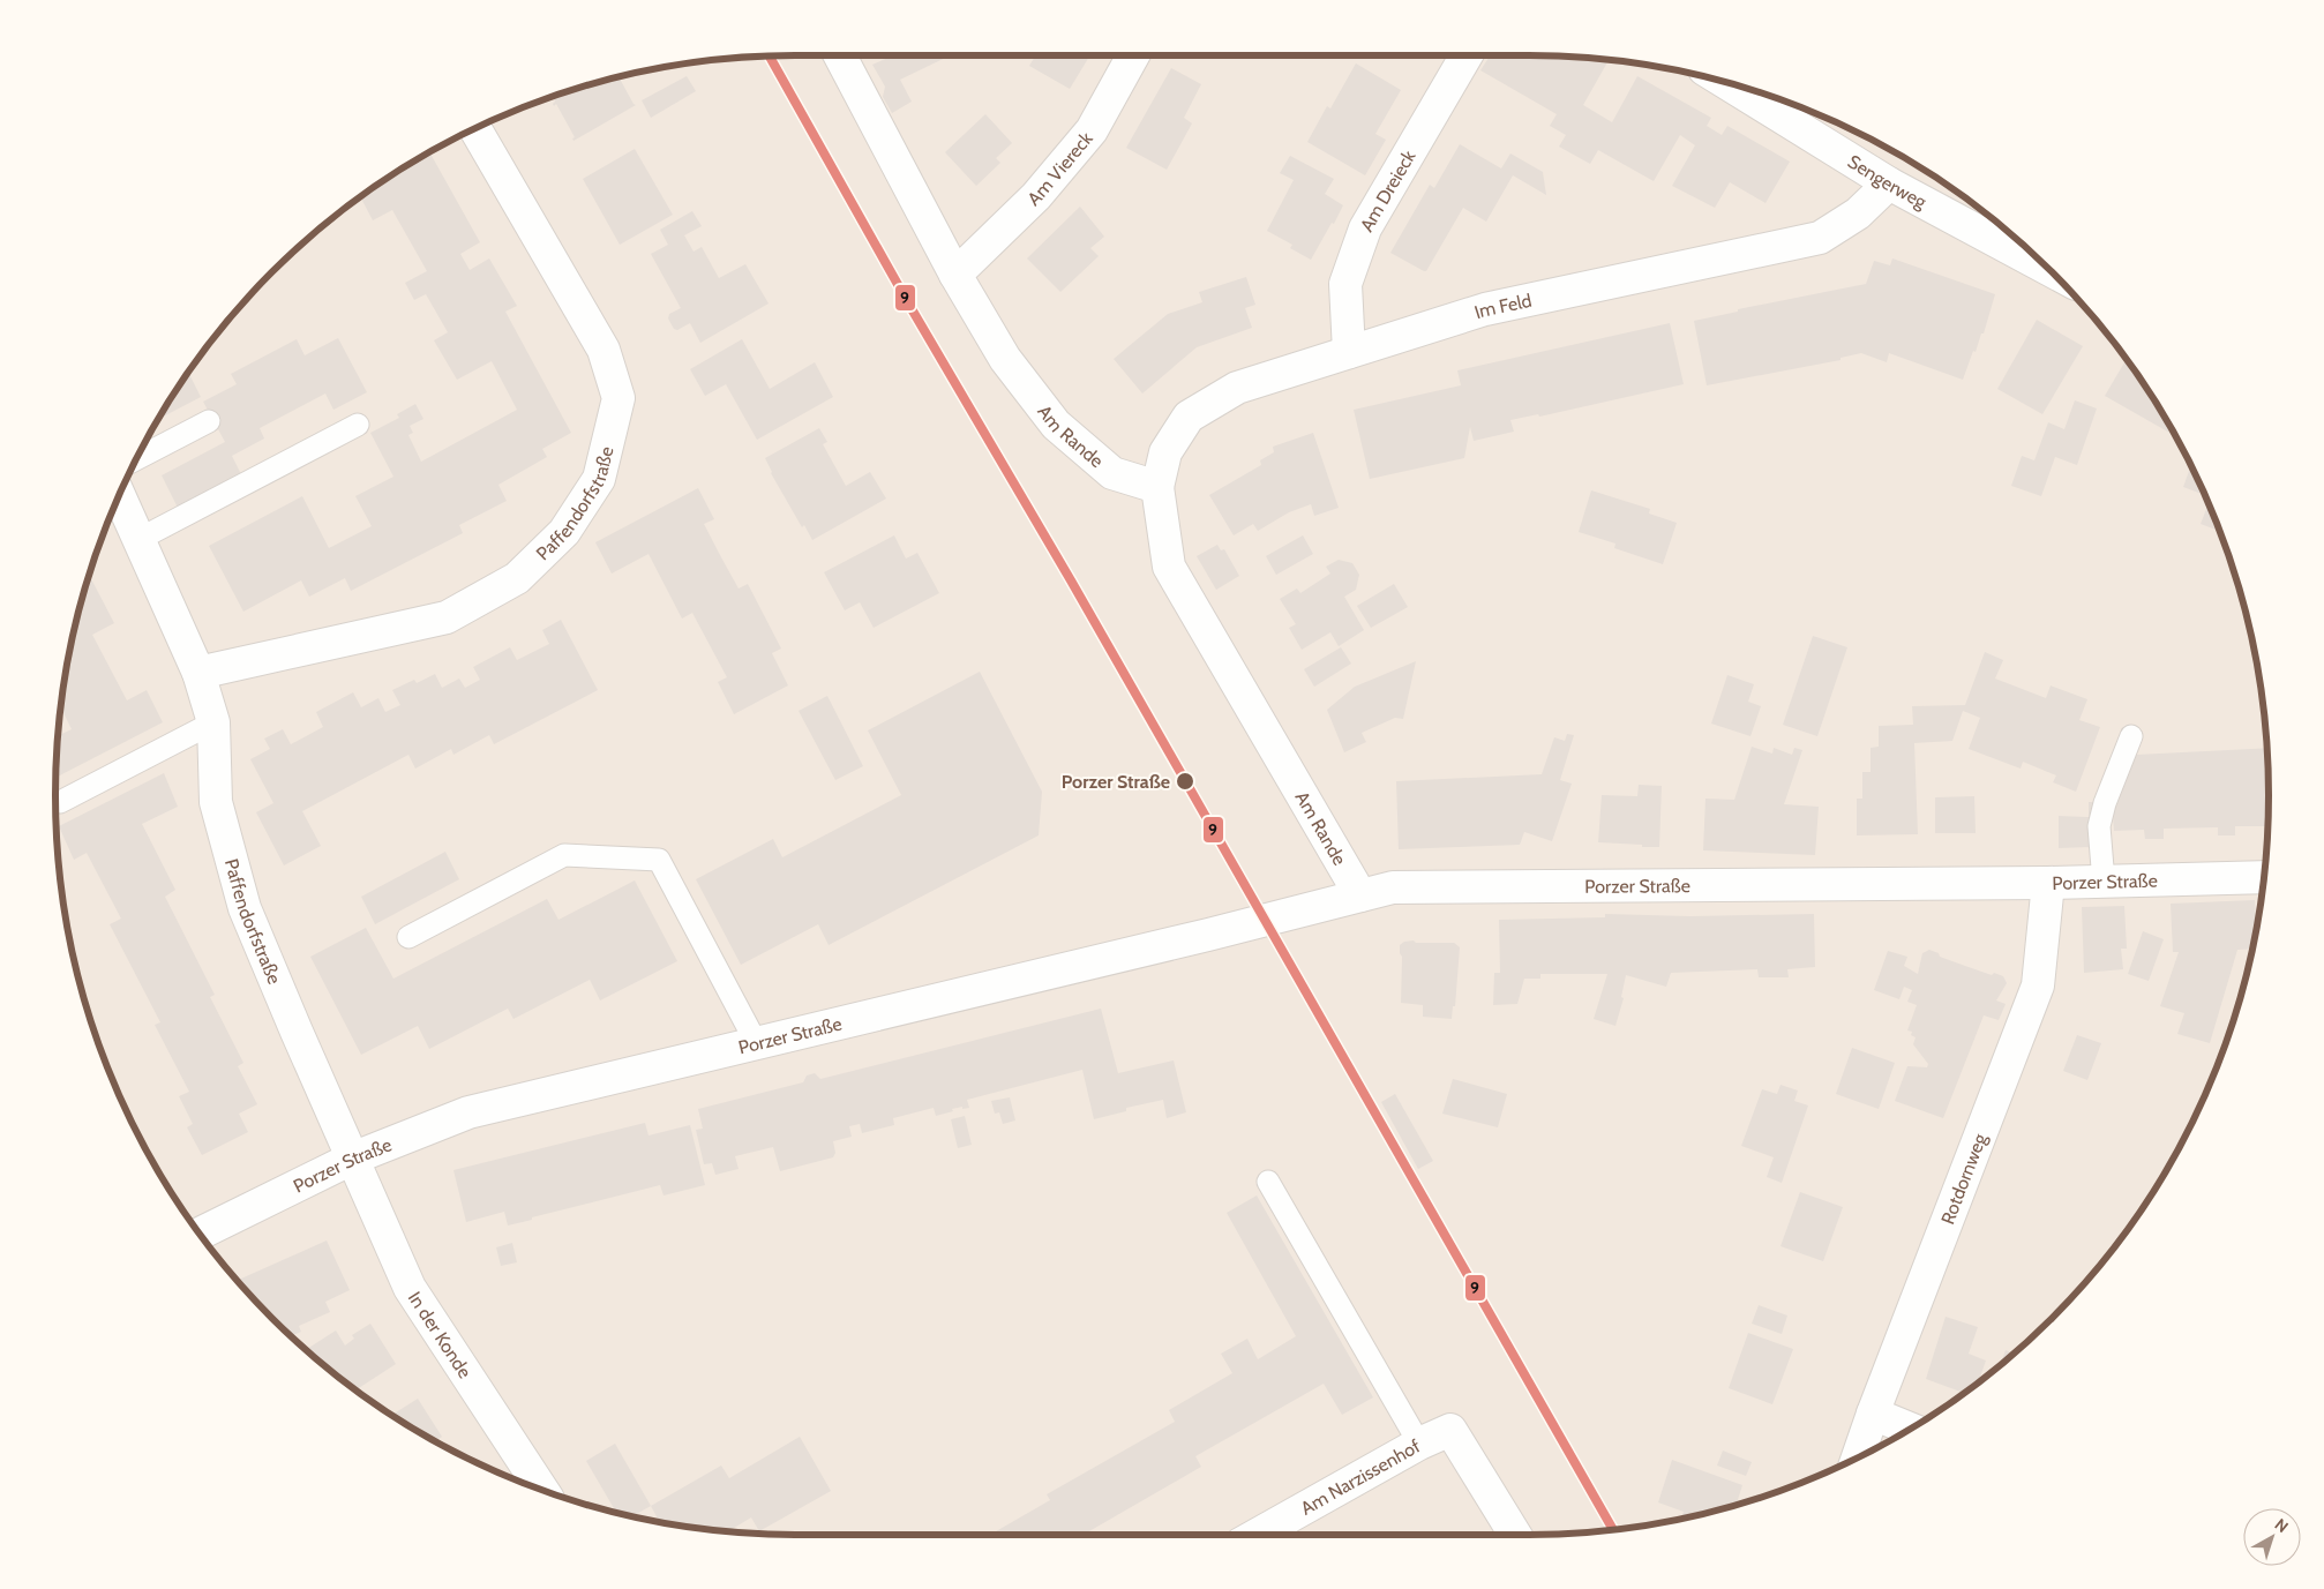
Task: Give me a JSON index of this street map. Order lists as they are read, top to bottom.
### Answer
{
  "streets": {
    "street": [
      "Am Viereck",
      "Sengerweg",
      "Am Dreieck",
      "Im Feld",
      "Am Rande",
      "Paffendorfstraße",
      "Porzer Straße",
      "Rotdornweg",
      "In der Konde",
      "Am Narzissenhof"
    ]
  },
  "crossings": [
    ["Am Viereck", "Am Rande"],
    ["Sengerweg", "Im Feld"],
    ["Am Dreieck", "Im Feld"],
    ["Im Feld", "Am Rande"],
    ["Am Rande", "Porzer Straße"],
    ["Paffendorfstraße", "Porzer Straße"],
    ["Paffendorfstraße", "In der Konde"],
    ["Porzer Straße", "Rotdornweg"],
    ["Porzer Straße", "In der Konde"]
  ],
  "places": ["Porzer Straße"],
  "lines": ["transit line 9"],
  "north": "top right"
}
